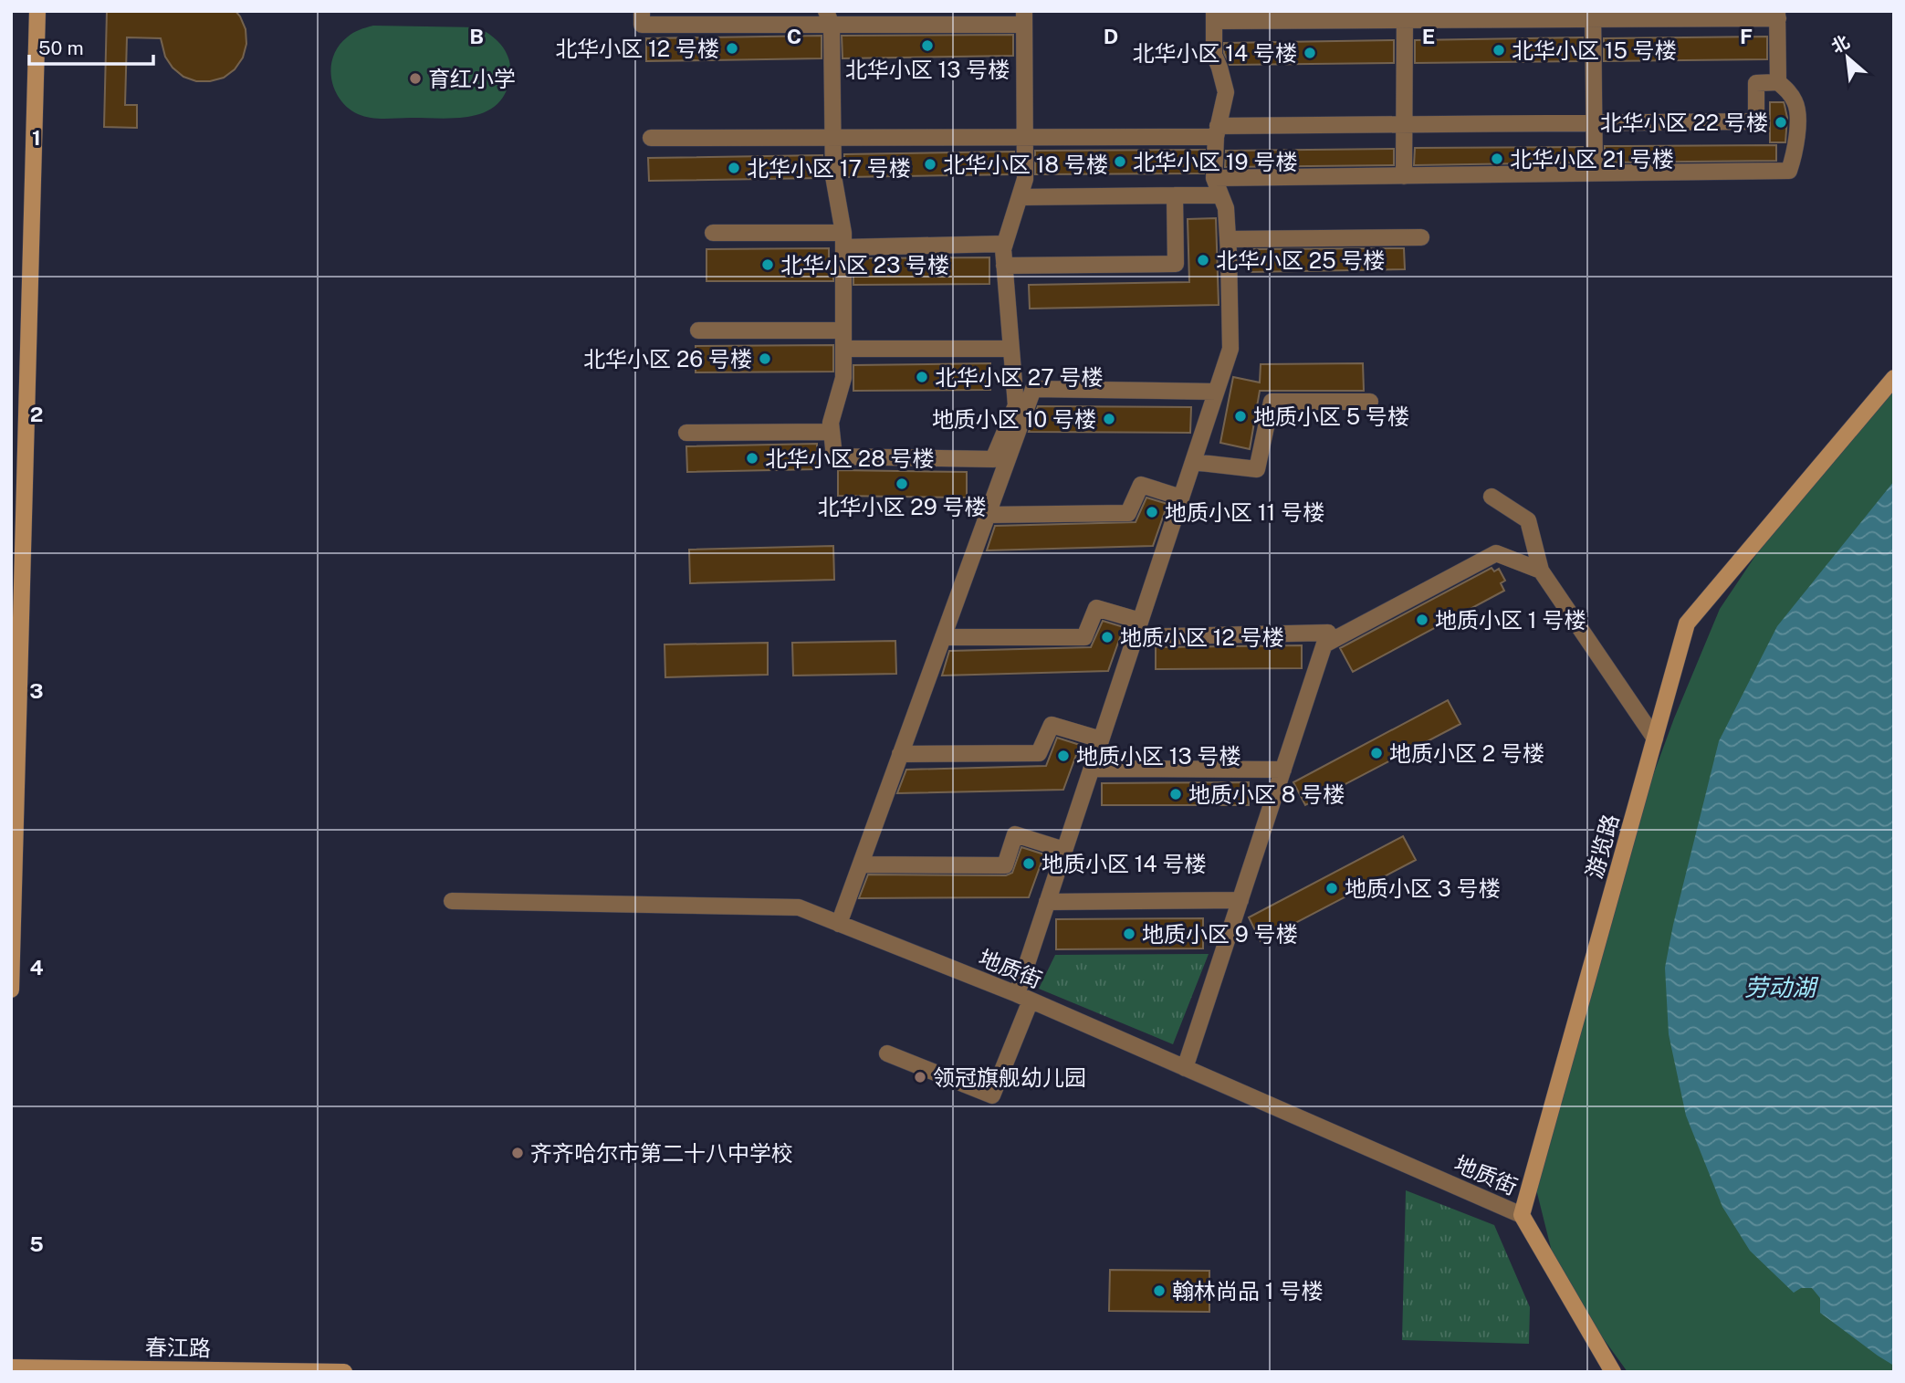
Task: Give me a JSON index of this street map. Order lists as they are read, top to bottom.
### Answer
{
  "streets": {
    "main road": ["游览路", "春江路"],
    "street": ["地质街"]
  },
  "crossings": [
    ["游览路", "地质街"]
  ],
  "water": ["劳动湖"],
  "places": [
    "北华小区 13 号楼",
    "北华小区 12 号楼",
    "北华小区 15 号楼",
    "北华小区 14 号楼",
    "育红小学",
    "北华小区 22 号楼",
    "北华小区 21 号楼",
    "北华小区 19 号楼",
    "北华小区 18 号楼",
    "北华小区 17 号楼",
    "北华小区 25 号楼",
    "北华小区 23 号楼",
    "北华小区 26 号楼",
    "北华小区 27 号楼",
    "地质小区 5 号楼",
    "地质小区 10 号楼",
    "北华小区 28 号楼",
    "北华小区 29 号楼",
    "地质小区 11 号楼",
    "地质小区 1 号楼",
    "地质小区 12 号楼",
    "地质小区 2 号楼",
    "地质小区 13 号楼",
    "地质小区 8 号楼",
    "地质小区 14 号楼",
    "地质小区 3 号楼",
    "地质小区 9 号楼",
    "领冠旗舰幼儿园",
    "齐齐哈尔市第二十八中学校",
    "翰林尚品 1 号楼"
  ],
  "scale_bar": "50 m",
  "north": "top left",
  "grid": {
    "columns": [
      "B",
      "C",
      "D",
      "E",
      "F"
    ],
    "rows": [
      "1",
      "2",
      "3",
      "4",
      "5"
    ]
  }
}
